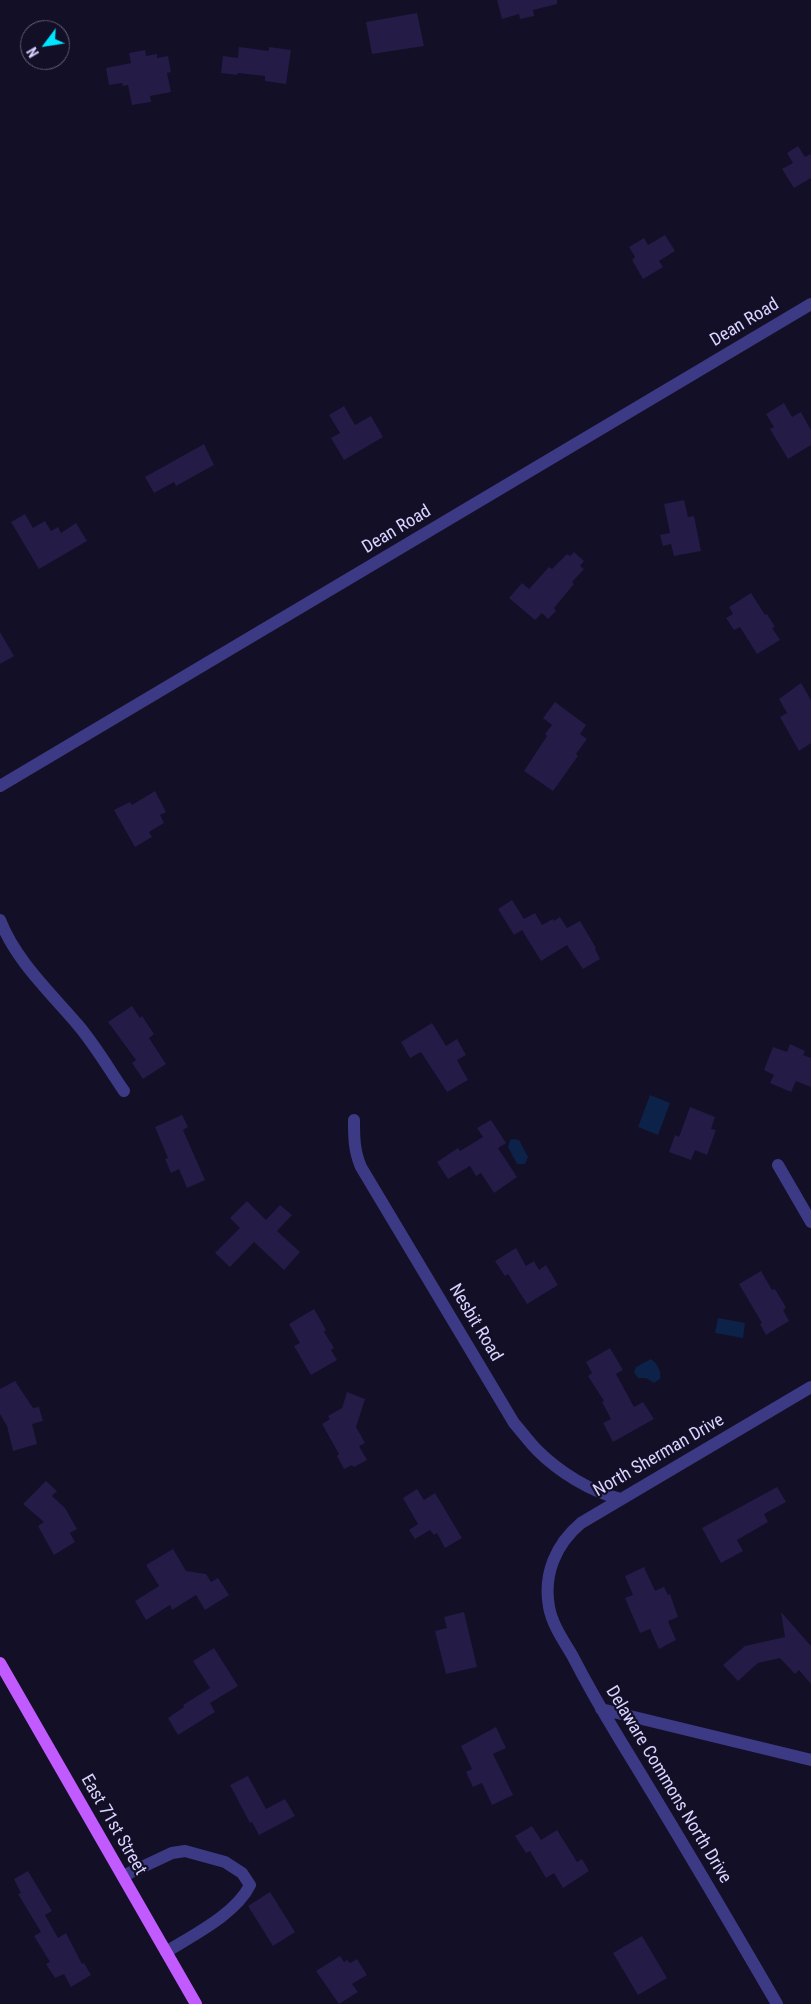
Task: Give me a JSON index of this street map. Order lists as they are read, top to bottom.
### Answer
{
  "streets": {
    "main road": ["East 71st Street"],
    "street": [
      "Dean Road",
      "Nesbit Road",
      "North Sherman Drive",
      "Delaware Commons North Drive"
    ]
  },
  "crossings": [
    ["Nesbit Road", "North Sherman Drive"],
    ["North Sherman Drive", "Delaware Commons North Drive"]
  ],
  "north": "bottom left"
}
